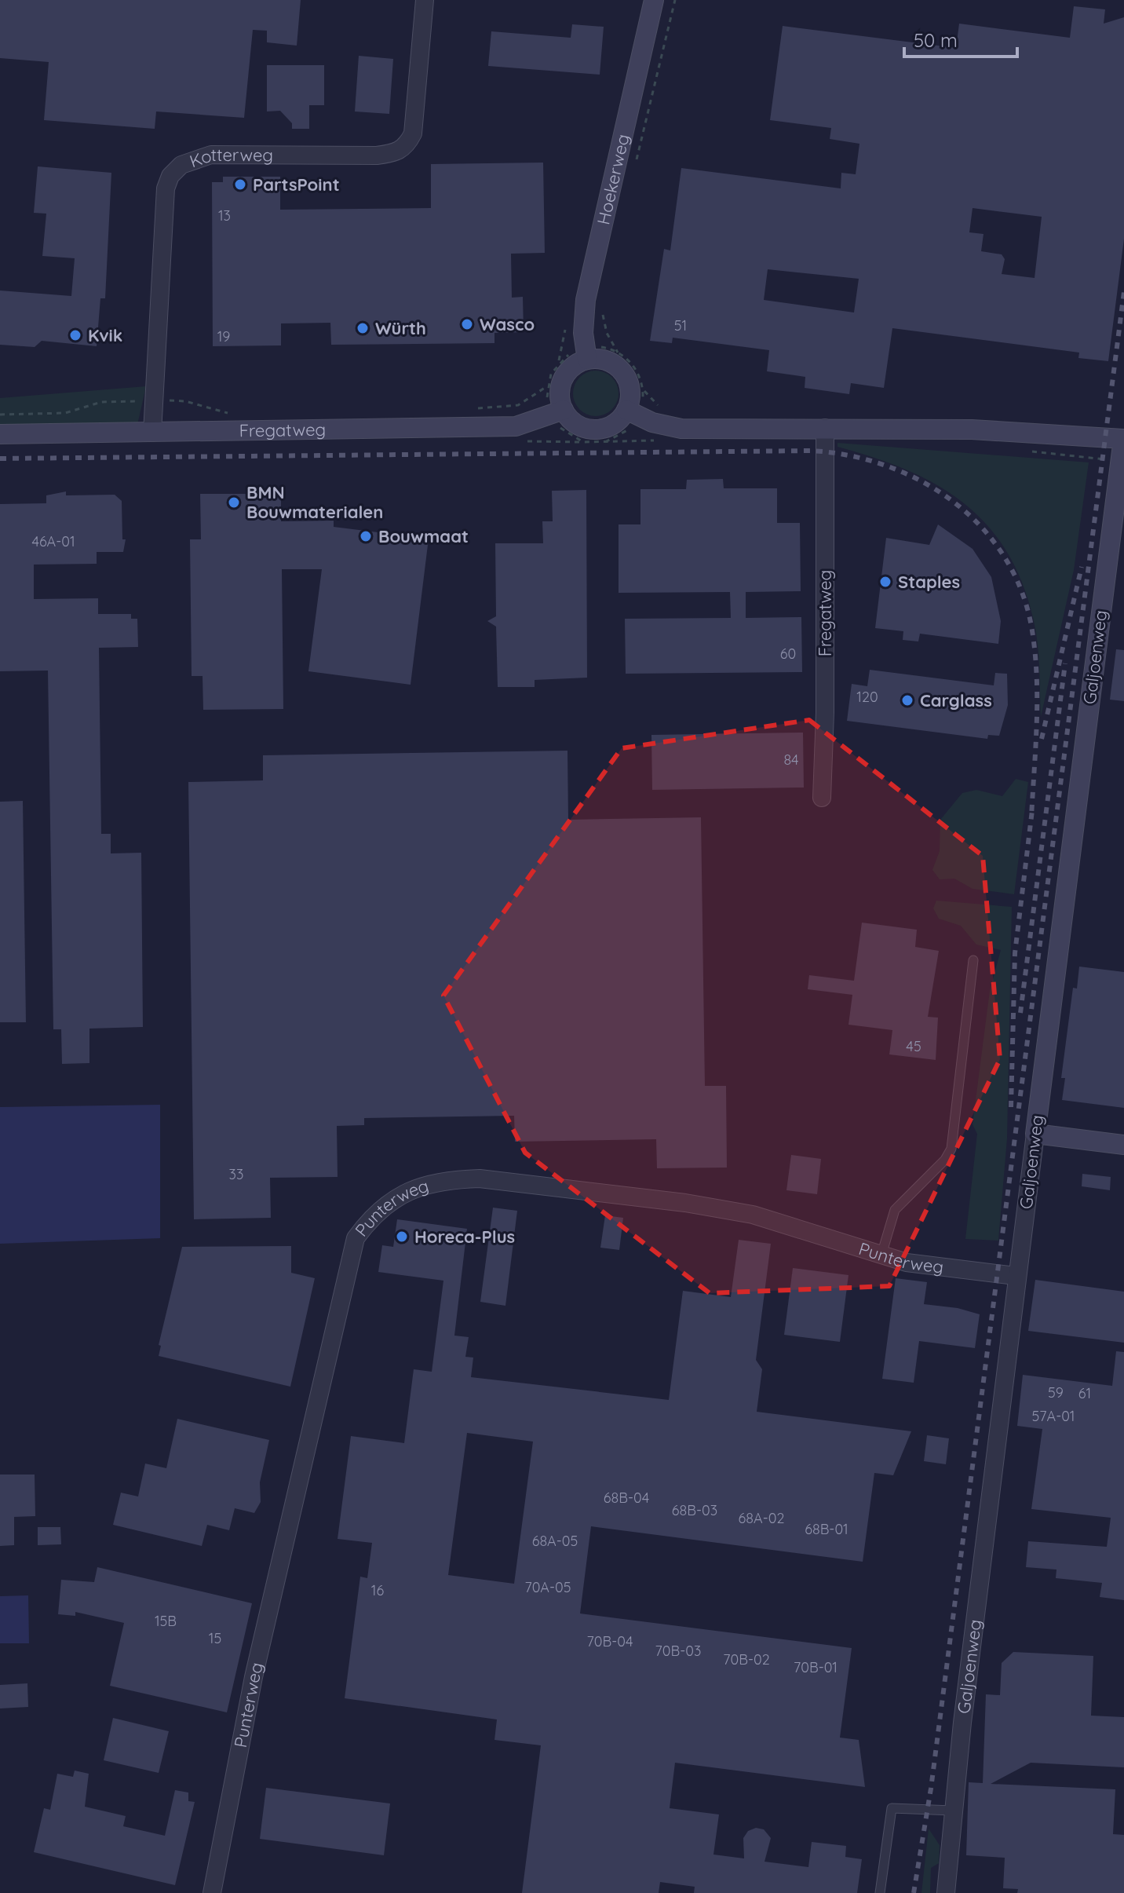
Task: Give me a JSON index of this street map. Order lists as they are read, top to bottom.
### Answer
{
  "streets": {
    "street": [
      "Kotterweg",
      "Hoekerweg",
      "Fregatweg",
      "Galjoenweg",
      "Punterweg"
    ]
  },
  "crossings": [
    ["Kotterweg", "Fregatweg"],
    ["Hoekerweg", "Fregatweg"],
    ["Galjoenweg", "Punterweg"]
  ],
  "places": [
    "PartsPoint",
    "Wasco",
    "Würth",
    "Kvik",
    "BMN Bouwmaterialen",
    "Bouwmaat",
    "Staples",
    "Carglass",
    "Horeca-Plus"
  ],
  "house_numbers": [
    "13",
    "51",
    "19",
    "46A-01",
    "60",
    "120",
    "84",
    "45",
    "33",
    "59",
    "61",
    "57A-01",
    "68B-04",
    "68B-03",
    "68A-02",
    "68B-01",
    "68A-05",
    "70A-05",
    "16",
    "15B",
    "15",
    "70B-04",
    "70B-03",
    "70B-02",
    "70B-01"
  ],
  "scale_bar": "50 m"
}
